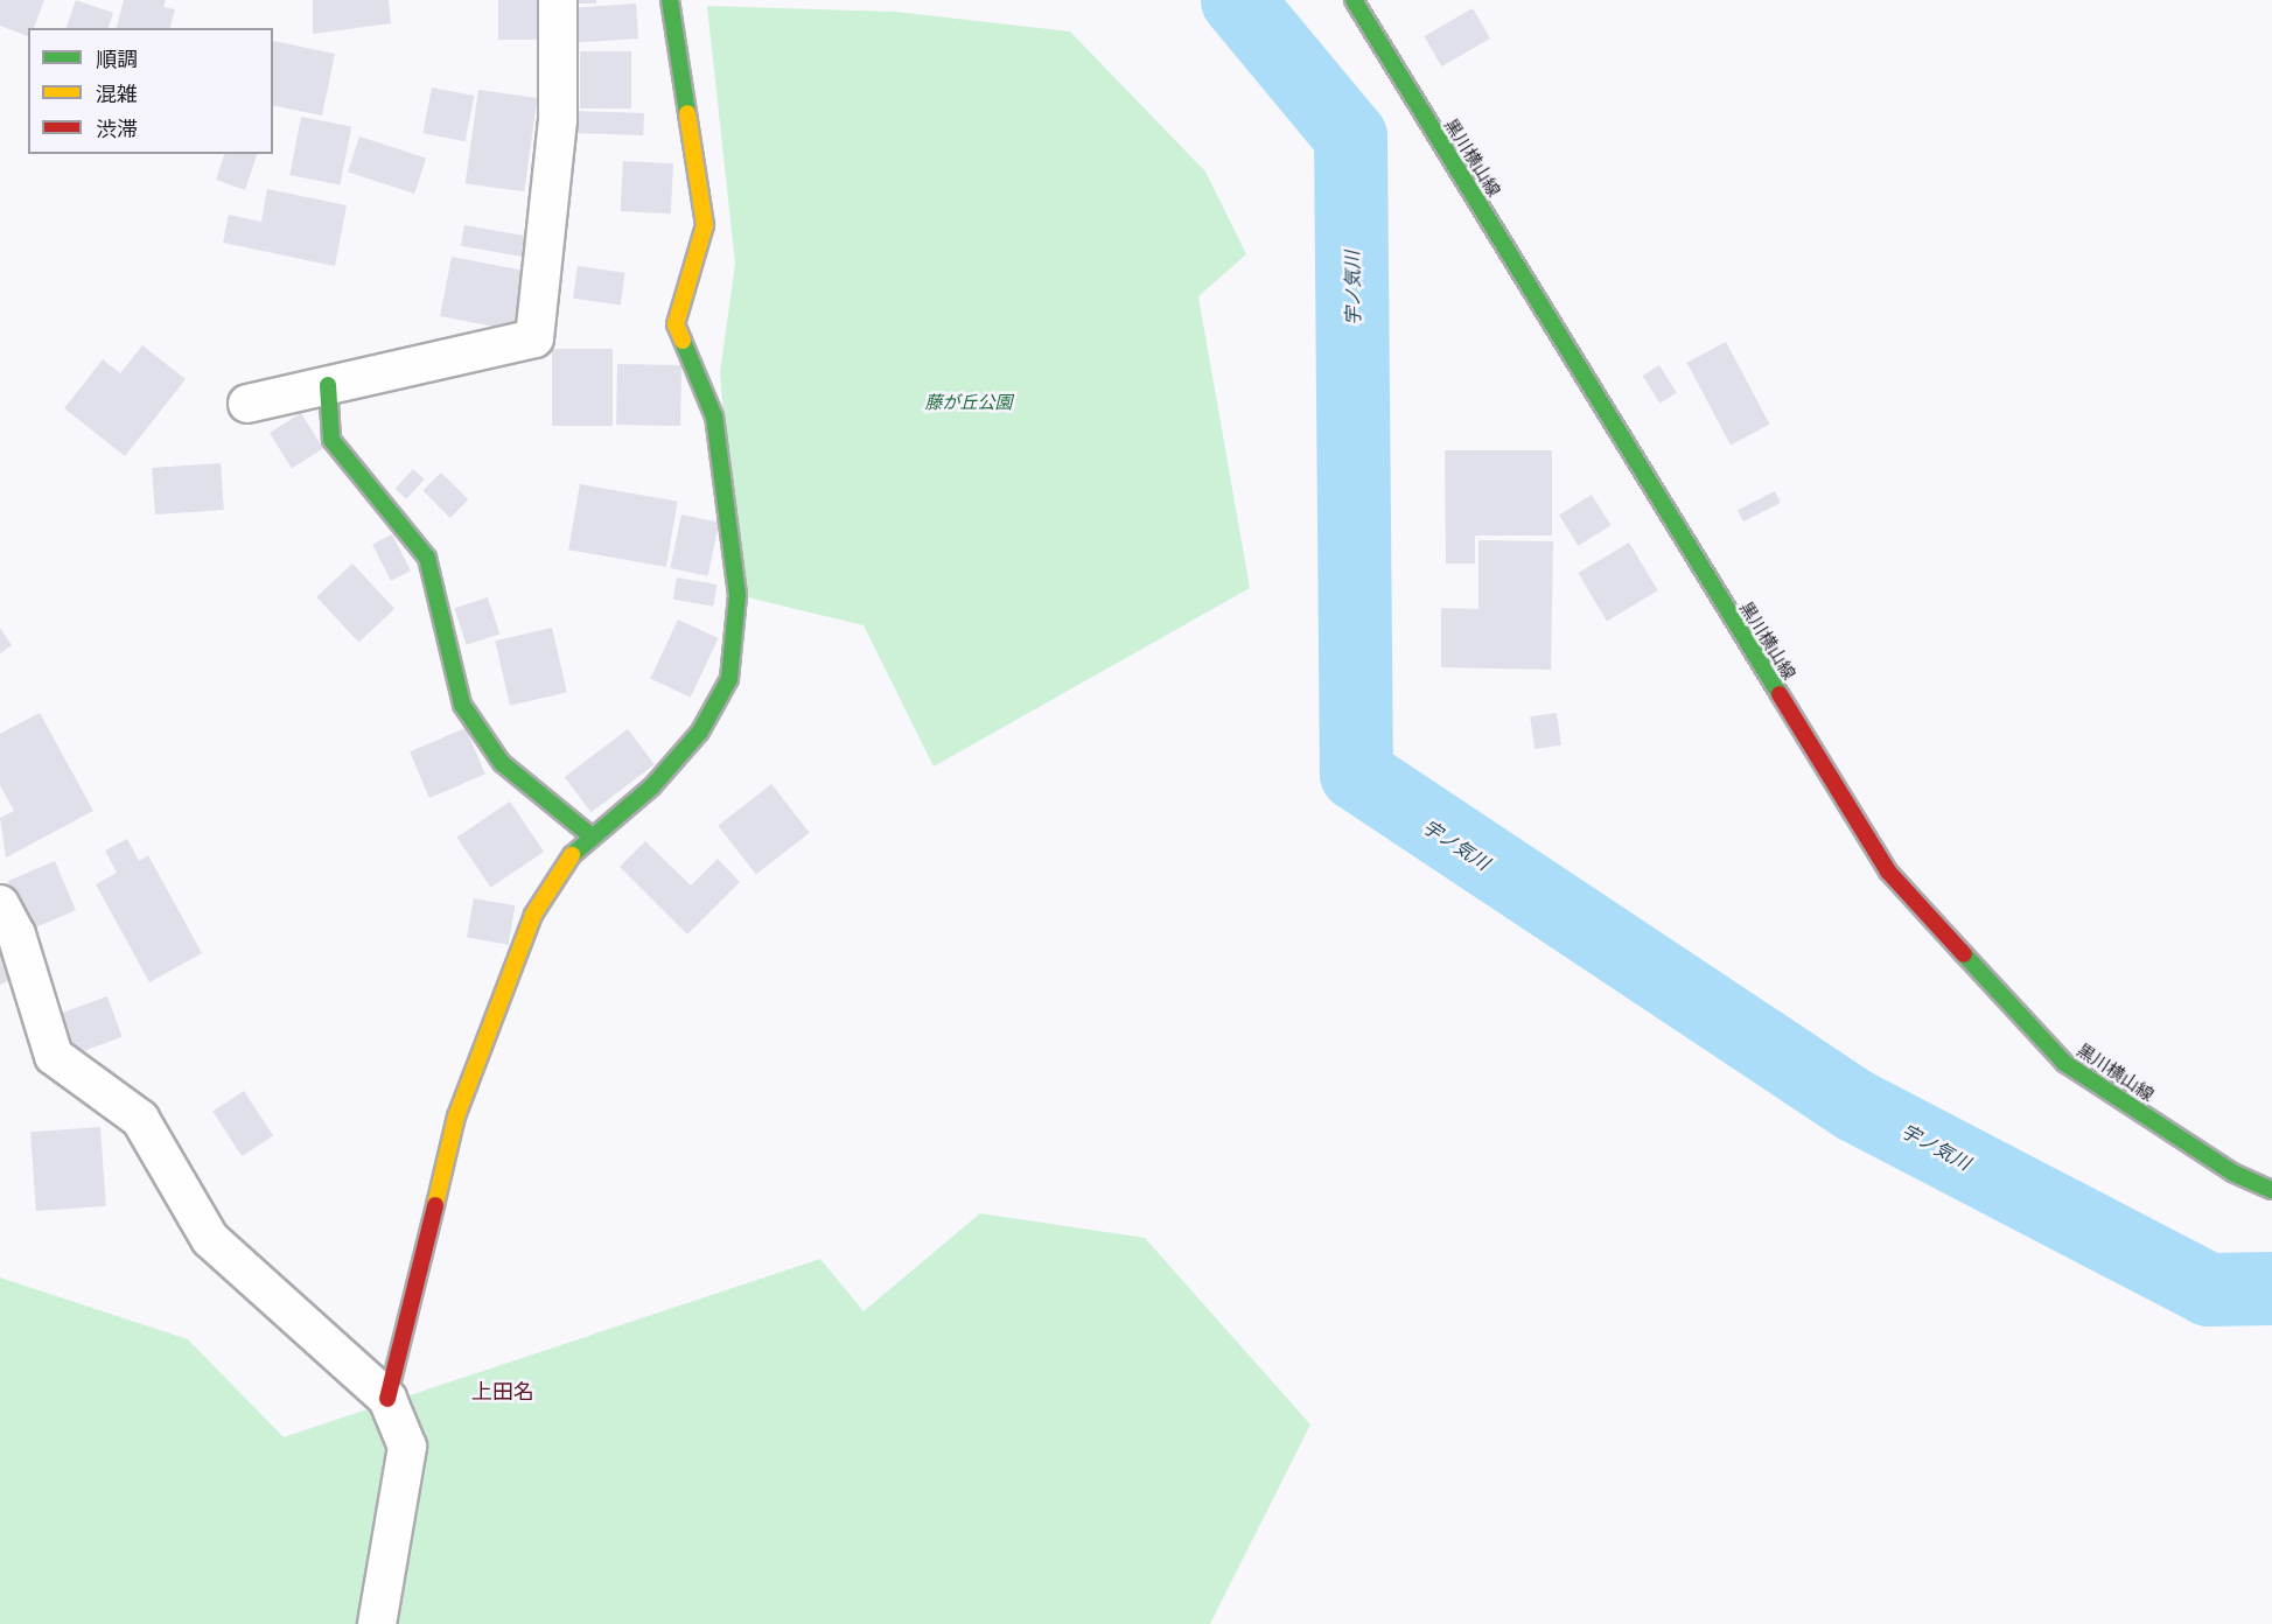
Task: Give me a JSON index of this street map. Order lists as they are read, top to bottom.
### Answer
{
  "streets": {
    "street": ["黒川横山線"]
  },
  "districts": ["上田名"],
  "water": ["宇ノ気川"],
  "parks": ["藤が丘公園"],
  "legend": ["順調", "混雑", "渋滞"]
}
